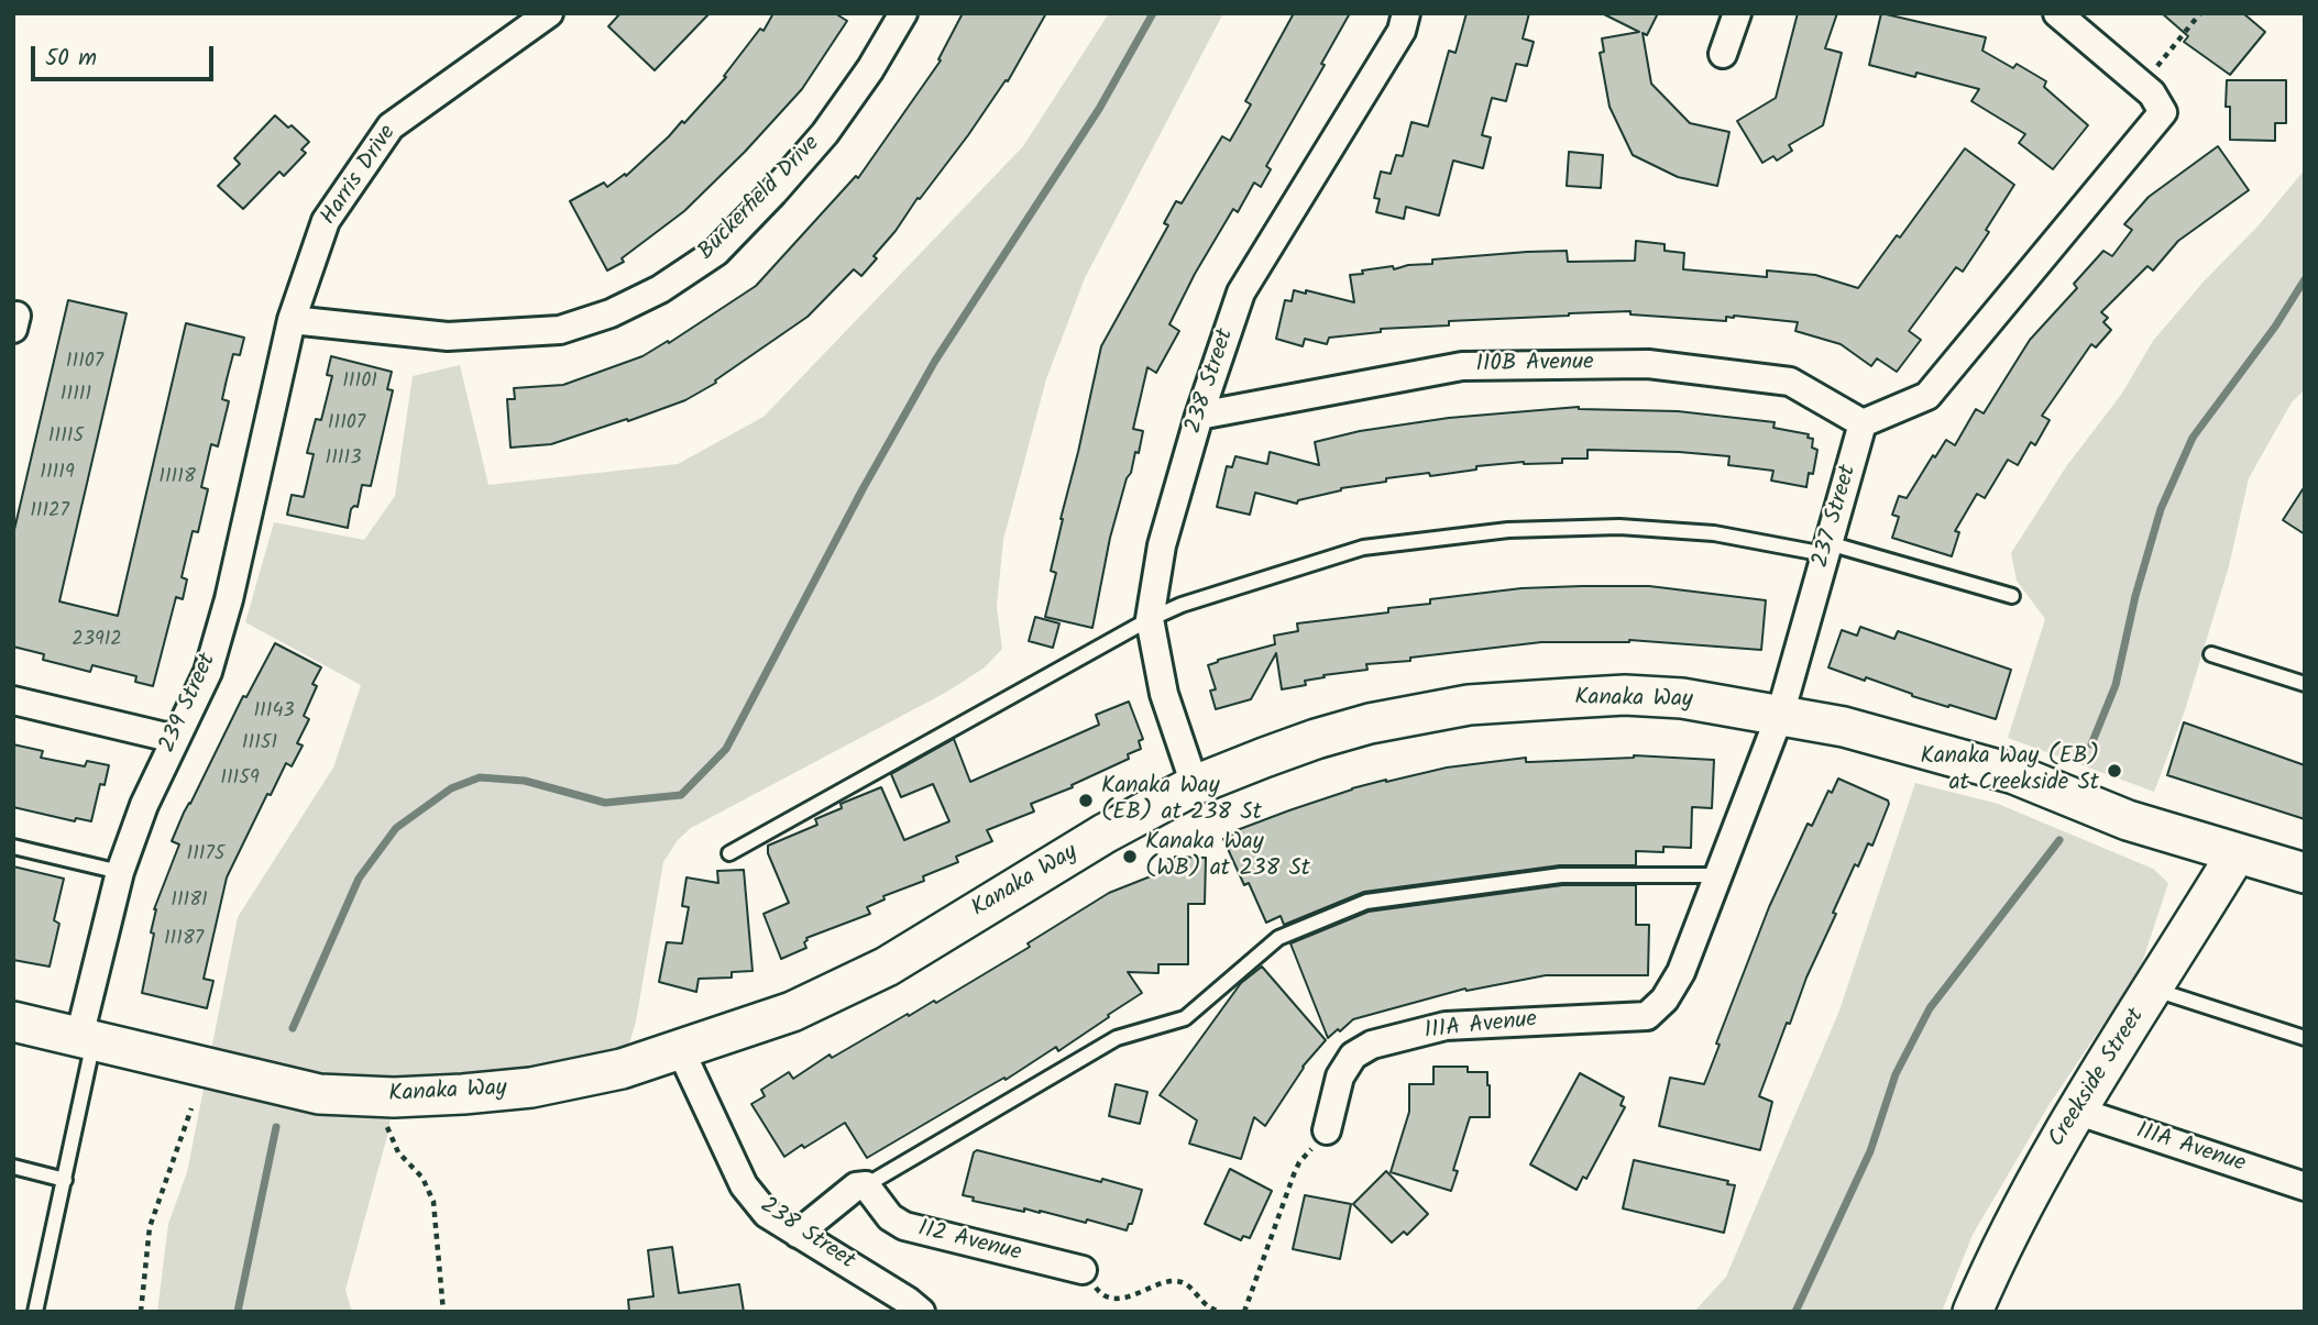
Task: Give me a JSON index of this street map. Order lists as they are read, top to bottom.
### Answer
{
  "streets": {
    "main road": ["Kanaka Way", "Creekside Street"],
    "street": [
      "Harris Drive",
      "Buckerfield Drive",
      "110B Avenue",
      "238 Street",
      "237 Street",
      "239 Street",
      "111A Avenue",
      "112 Avenue"
    ]
  },
  "crossings": [
    ["Harris Drive", "Buckerfield Drive"],
    ["Harris Drive", "239 Street"],
    ["Buckerfield Drive", "239 Street"],
    ["110B Avenue", "238 Street"],
    ["110B Avenue", "237 Street"],
    ["238 Street", "Kanaka Way"],
    ["237 Street", "Kanaka Way"],
    ["237 Street", "111A Avenue"],
    ["Kanaka Way", "239 Street"],
    ["Kanaka Way", "Creekside Street"],
    ["111A Avenue", "Creekside Street"]
  ],
  "places": ["Kanaka Way (EB) at Creekside St", "Kanaka Way (EB) at 238 St", "Kanaka Way (WB) at 238 St"],
  "house_numbers": [
    "11107",
    "11101",
    "11111",
    "11107",
    "11115",
    "11113",
    "11119",
    "11118",
    "11127",
    "23912",
    "11143",
    "11151",
    "11159",
    "11175",
    "11181",
    "11187"
  ],
  "scale_bar": "50 m"
}
